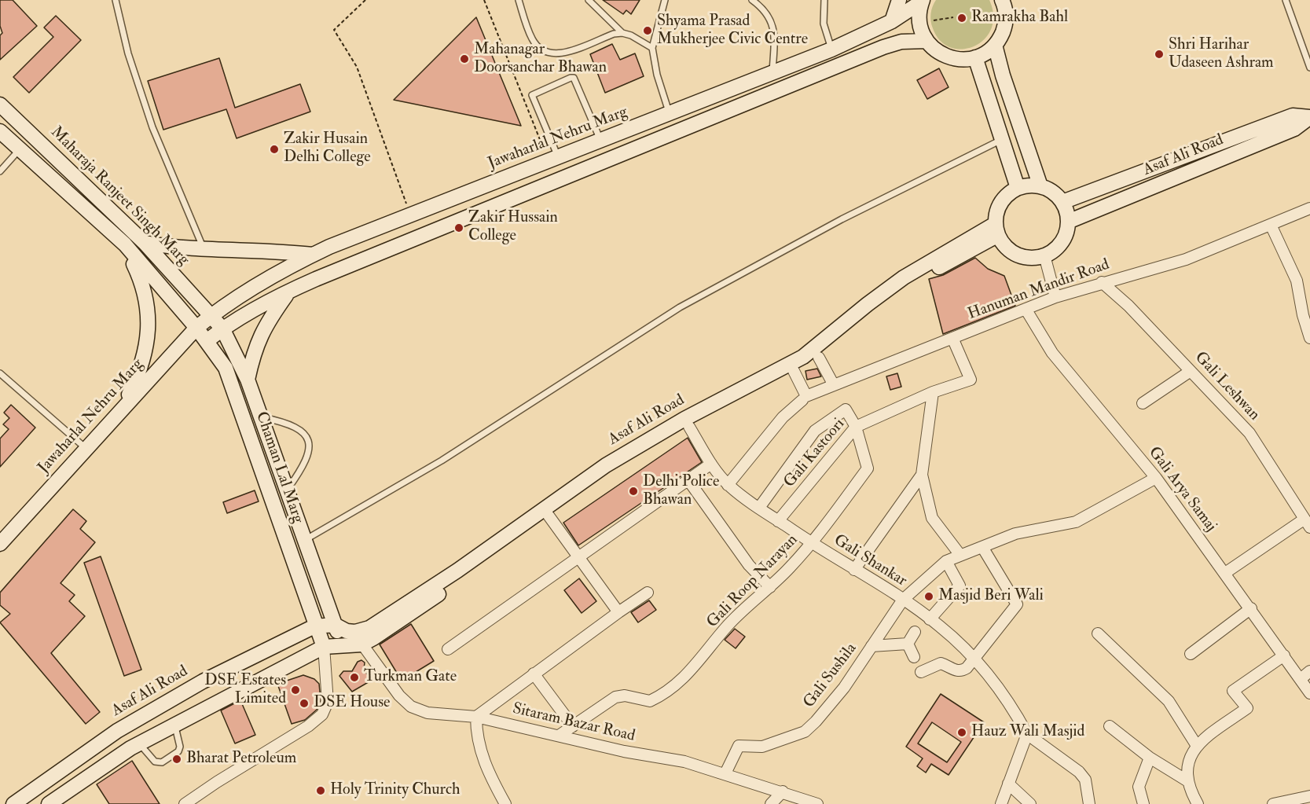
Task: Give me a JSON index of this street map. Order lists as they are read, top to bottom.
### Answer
{
  "streets": {
    "main road": [
      "Jawaharlal Nehru Marg",
      "Asaf Ali Road",
      "Maharaja Ranjeet Singh Marg",
      "Chaman Lal Marg"
    ],
    "street": [
      "Hanuman Mandir Road",
      "Gali Leshwan",
      "Gali Kastoori",
      "Gali Arya Samaj",
      "Gali Shankar",
      "Gali Roop Narayan",
      "Gali Sushila",
      "Sitaram Bazar Road"
    ]
  },
  "crossings": [
    ["Jawaharlal Nehru Marg", "Maharaja Ranjeet Singh Marg"],
    ["Jawaharlal Nehru Marg", "Chaman Lal Marg"],
    ["Asaf Ali Road", "Chaman Lal Marg"],
    ["Asaf Ali Road", "Gali Shankar"],
    ["Asaf Ali Road", "Sitaram Bazar Road"],
    ["Maharaja Ranjeet Singh Marg", "Chaman Lal Marg"],
    ["Hanuman Mandir Road", "Gali Leshwan"],
    ["Hanuman Mandir Road", "Gali Kastoori"],
    ["Hanuman Mandir Road", "Gali Arya Samaj"],
    ["Hanuman Mandir Road", "Gali Shankar"],
    ["Gali Kastoori", "Gali Shankar"],
    ["Gali Kastoori", "Gali Roop Narayan"],
    ["Gali Arya Samaj", "Gali Sushila"],
    ["Gali Shankar", "Gali Roop Narayan"],
    ["Gali Shankar", "Gali Sushila"],
    ["Gali Roop Narayan", "Sitaram Bazar Road"],
    ["Gali Sushila", "Sitaram Bazar Road"]
  ],
  "places": [
    "Ramrakha Bahl",
    "Shyama Prasad Mukherjee Civic Centre",
    "Shri Harihar Udaseen Ashram",
    "Mahanagar Doorsanchar Bhawan",
    "Zakir Husain Delhi College",
    "Zakir Hussain College",
    "Delhi Police Bhawan",
    "Masjid Beri Wali",
    "Turkman Gate",
    "DSE Estates Limited",
    "DSE House",
    "Hauz Wali Masjid",
    "Bharat Petroleum",
    "Holy Trinity Church"
  ]
}
